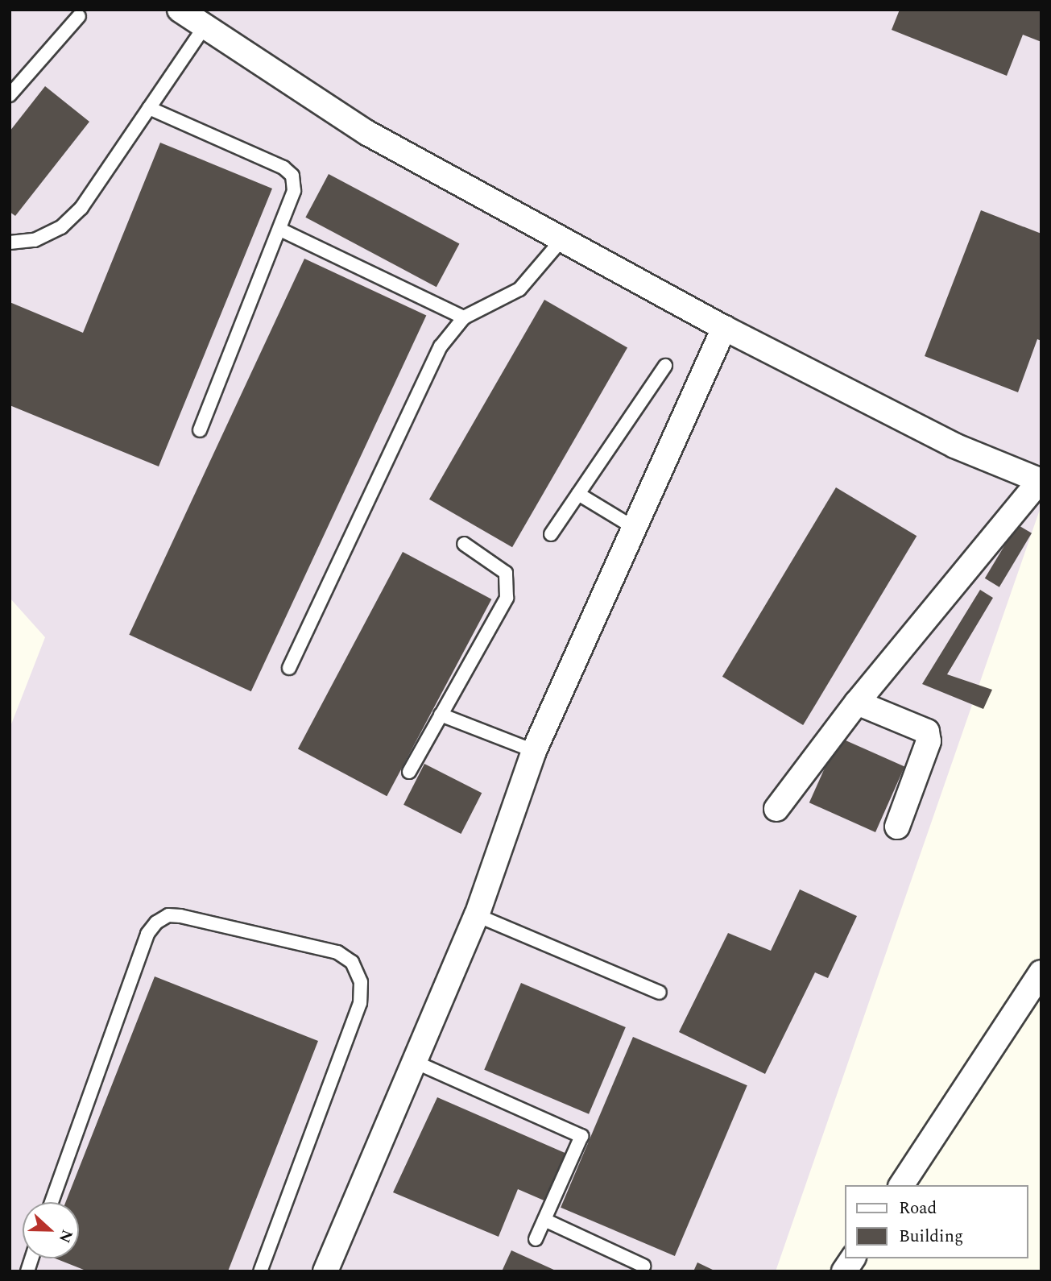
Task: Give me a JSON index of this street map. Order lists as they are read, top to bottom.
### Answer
{
  "legend": ["Road", "Building"],
  "north": "right"
}
